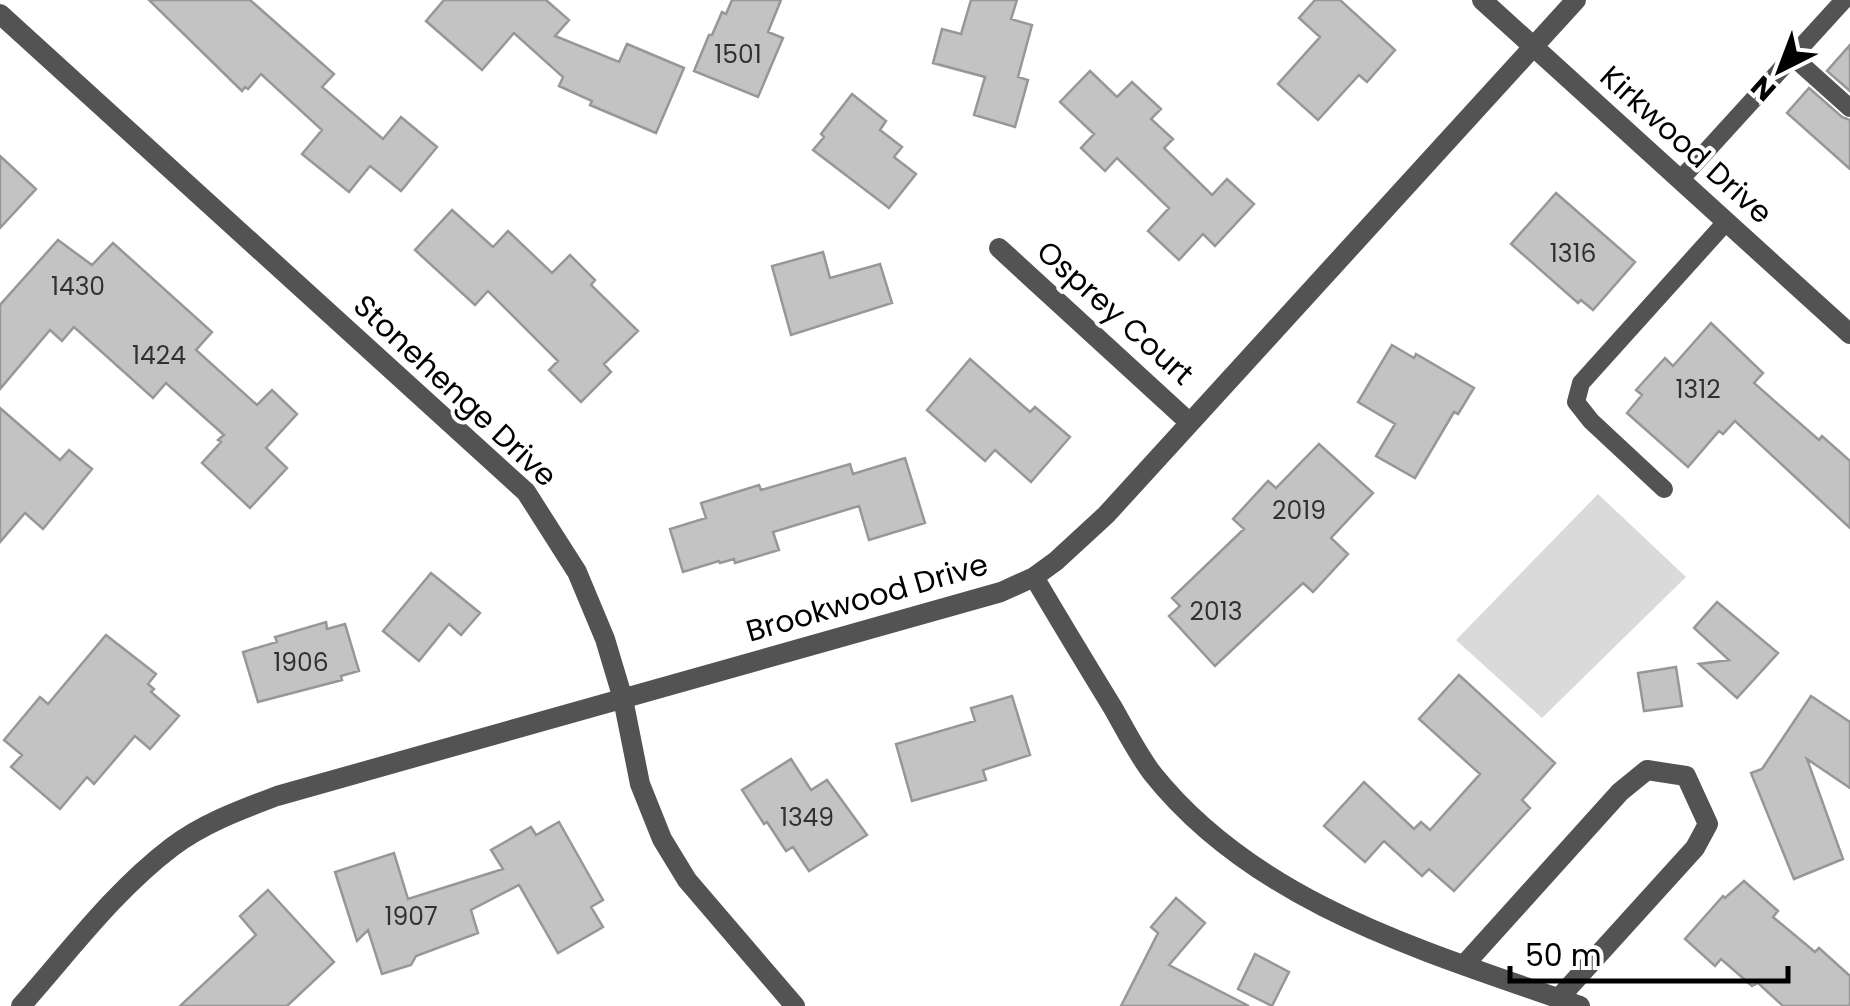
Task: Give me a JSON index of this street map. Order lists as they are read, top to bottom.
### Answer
{
  "streets": {
    "street": [
      "Kirkwood Drive",
      "Osprey Court",
      "Stonehenge Drive",
      "Brookwood Drive"
    ]
  },
  "crossings": [
    ["Kirkwood Drive", "Brookwood Drive"],
    ["Osprey Court", "Brookwood Drive"],
    ["Stonehenge Drive", "Brookwood Drive"]
  ],
  "house_numbers": [
    "1501",
    "1316",
    "1430",
    "1424",
    "1312",
    "2019",
    "2013",
    "1906",
    "1349",
    "1907"
  ],
  "scale_bar": "50 m",
  "north": "bottom left"
}
